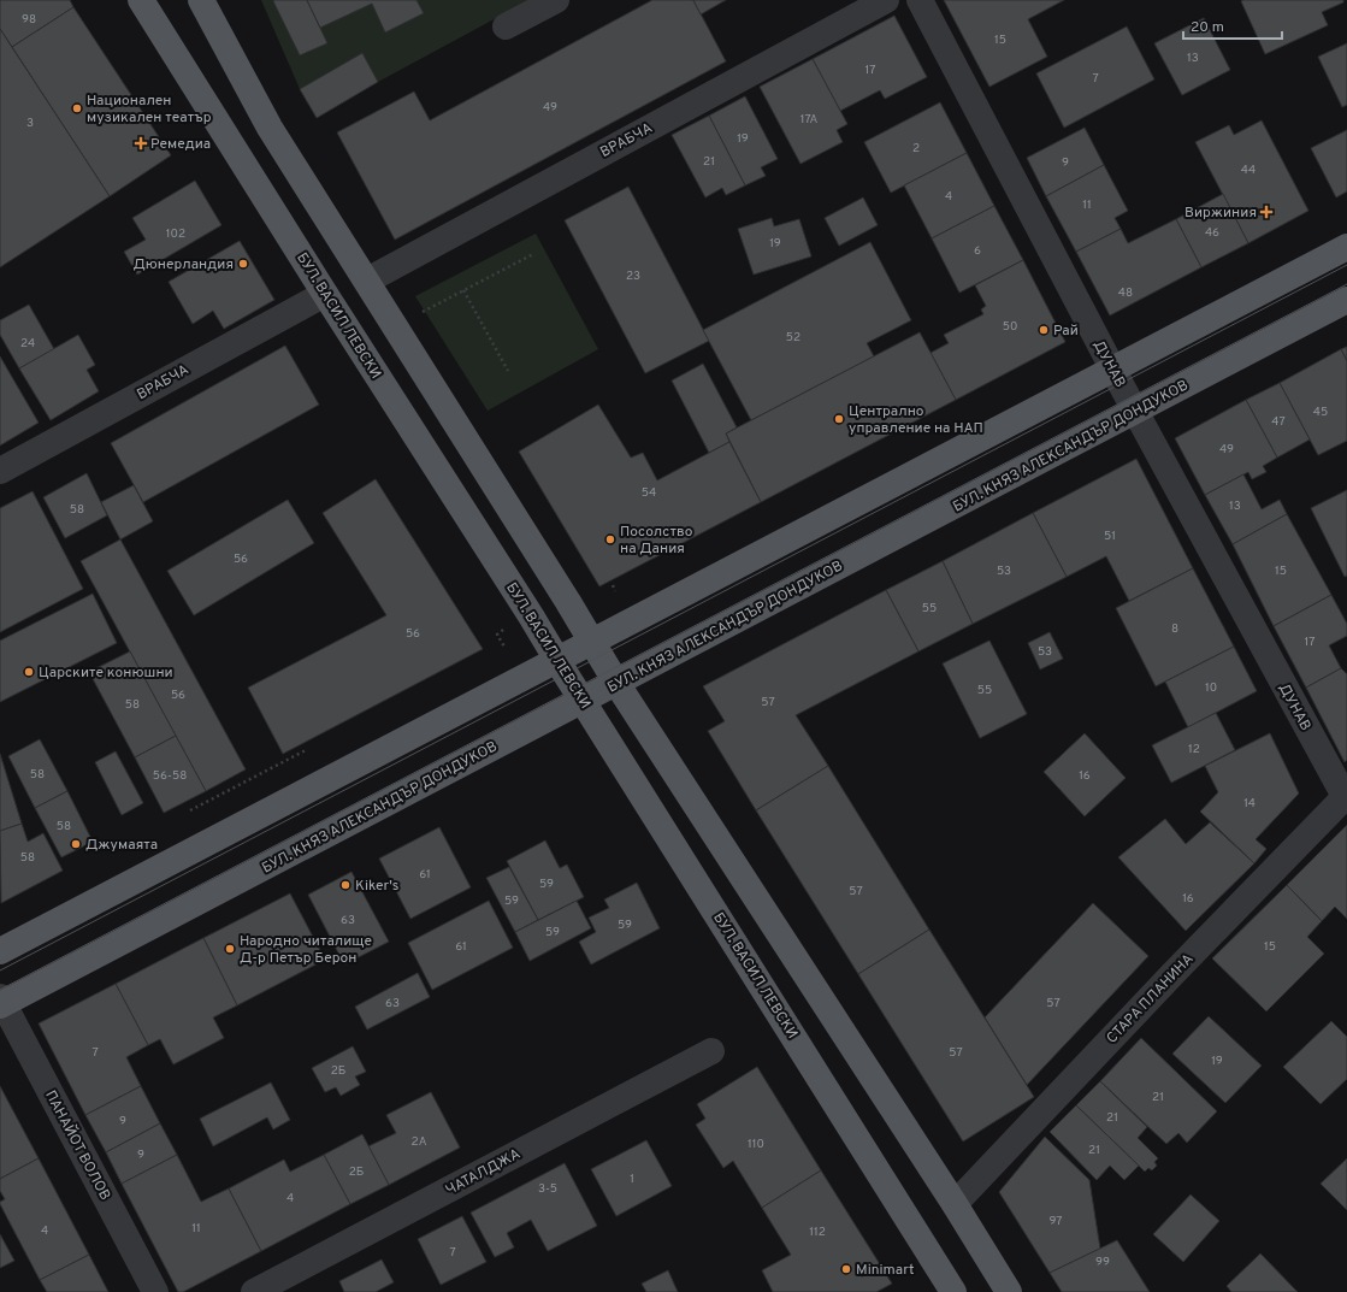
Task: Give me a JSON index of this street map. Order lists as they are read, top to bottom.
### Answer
{
  "streets": {
    "main road": ["БУЛ. ВАСИЛ ЛЕВСКИ", "БУЛ. КНЯЗ АЛЕКСАНДЪР ДОНДУКОВ"],
    "street": [
      "ВРАБЧА",
      "ДУНАВ",
      "СТАРА ПЛАНИНА",
      "ПАНАЙОТ ВОЛОВ",
      "ЧАТАЛДЖА"
    ]
  },
  "crossings": [
    ["ВРАБЧА", "БУЛ. ВАСИЛ ЛЕВСКИ"],
    ["БУЛ. ВАСИЛ ЛЕВСКИ", "БУЛ. КНЯЗ АЛЕКСАНДЪР ДОНДУКОВ"],
    ["ДУНАВ", "БУЛ. КНЯЗ АЛЕКСАНДЪР ДОНДУКОВ"],
    ["ДУНАВ", "СТАРА ПЛАНИНА"],
    ["БУЛ. КНЯЗ АЛЕКСАНДЪР ДОНДУКОВ", "ПАНАЙОТ ВОЛОВ"]
  ],
  "places": {
    "other": [
      "Национален музикален театър",
      "Дюнерландия",
      "Рай",
      "Централно управление на НАП",
      "Посолство на Дания",
      "Царските конюшни",
      "Джумаята",
      "Kiker's",
      "Народно читалище Д-р Петър Берон",
      "Minimart"
    ],
    "health": ["Ремедиа", "Виржиния"]
  },
  "house_numbers": [
    "98",
    "15",
    "13",
    "17",
    "7",
    "49",
    "17А",
    "3",
    "19",
    "2",
    "21",
    "9",
    "44",
    "4",
    "11",
    "46",
    "102",
    "19",
    "6",
    "23",
    "48",
    "50",
    "52",
    "24",
    "45",
    "47",
    "49",
    "54",
    "13",
    "58",
    "51",
    "56",
    "53",
    "15",
    "55",
    "8",
    "56",
    "17",
    "53",
    "10",
    "55",
    "56",
    "57",
    "58",
    "12",
    "58",
    "56-58",
    "16",
    "14",
    "58",
    "58",
    "61",
    "59",
    "57",
    "16",
    "59",
    "63",
    "59",
    "59",
    "61",
    "15",
    "63",
    "57",
    "7",
    "57",
    "19",
    "2Б",
    "21",
    "21",
    "9",
    "2А",
    "110",
    "21",
    "9",
    "2Б",
    "1",
    "3-5",
    "4",
    "97",
    "11",
    "4",
    "112",
    "7",
    "99"
  ],
  "scale_bar": "20 m"
}
